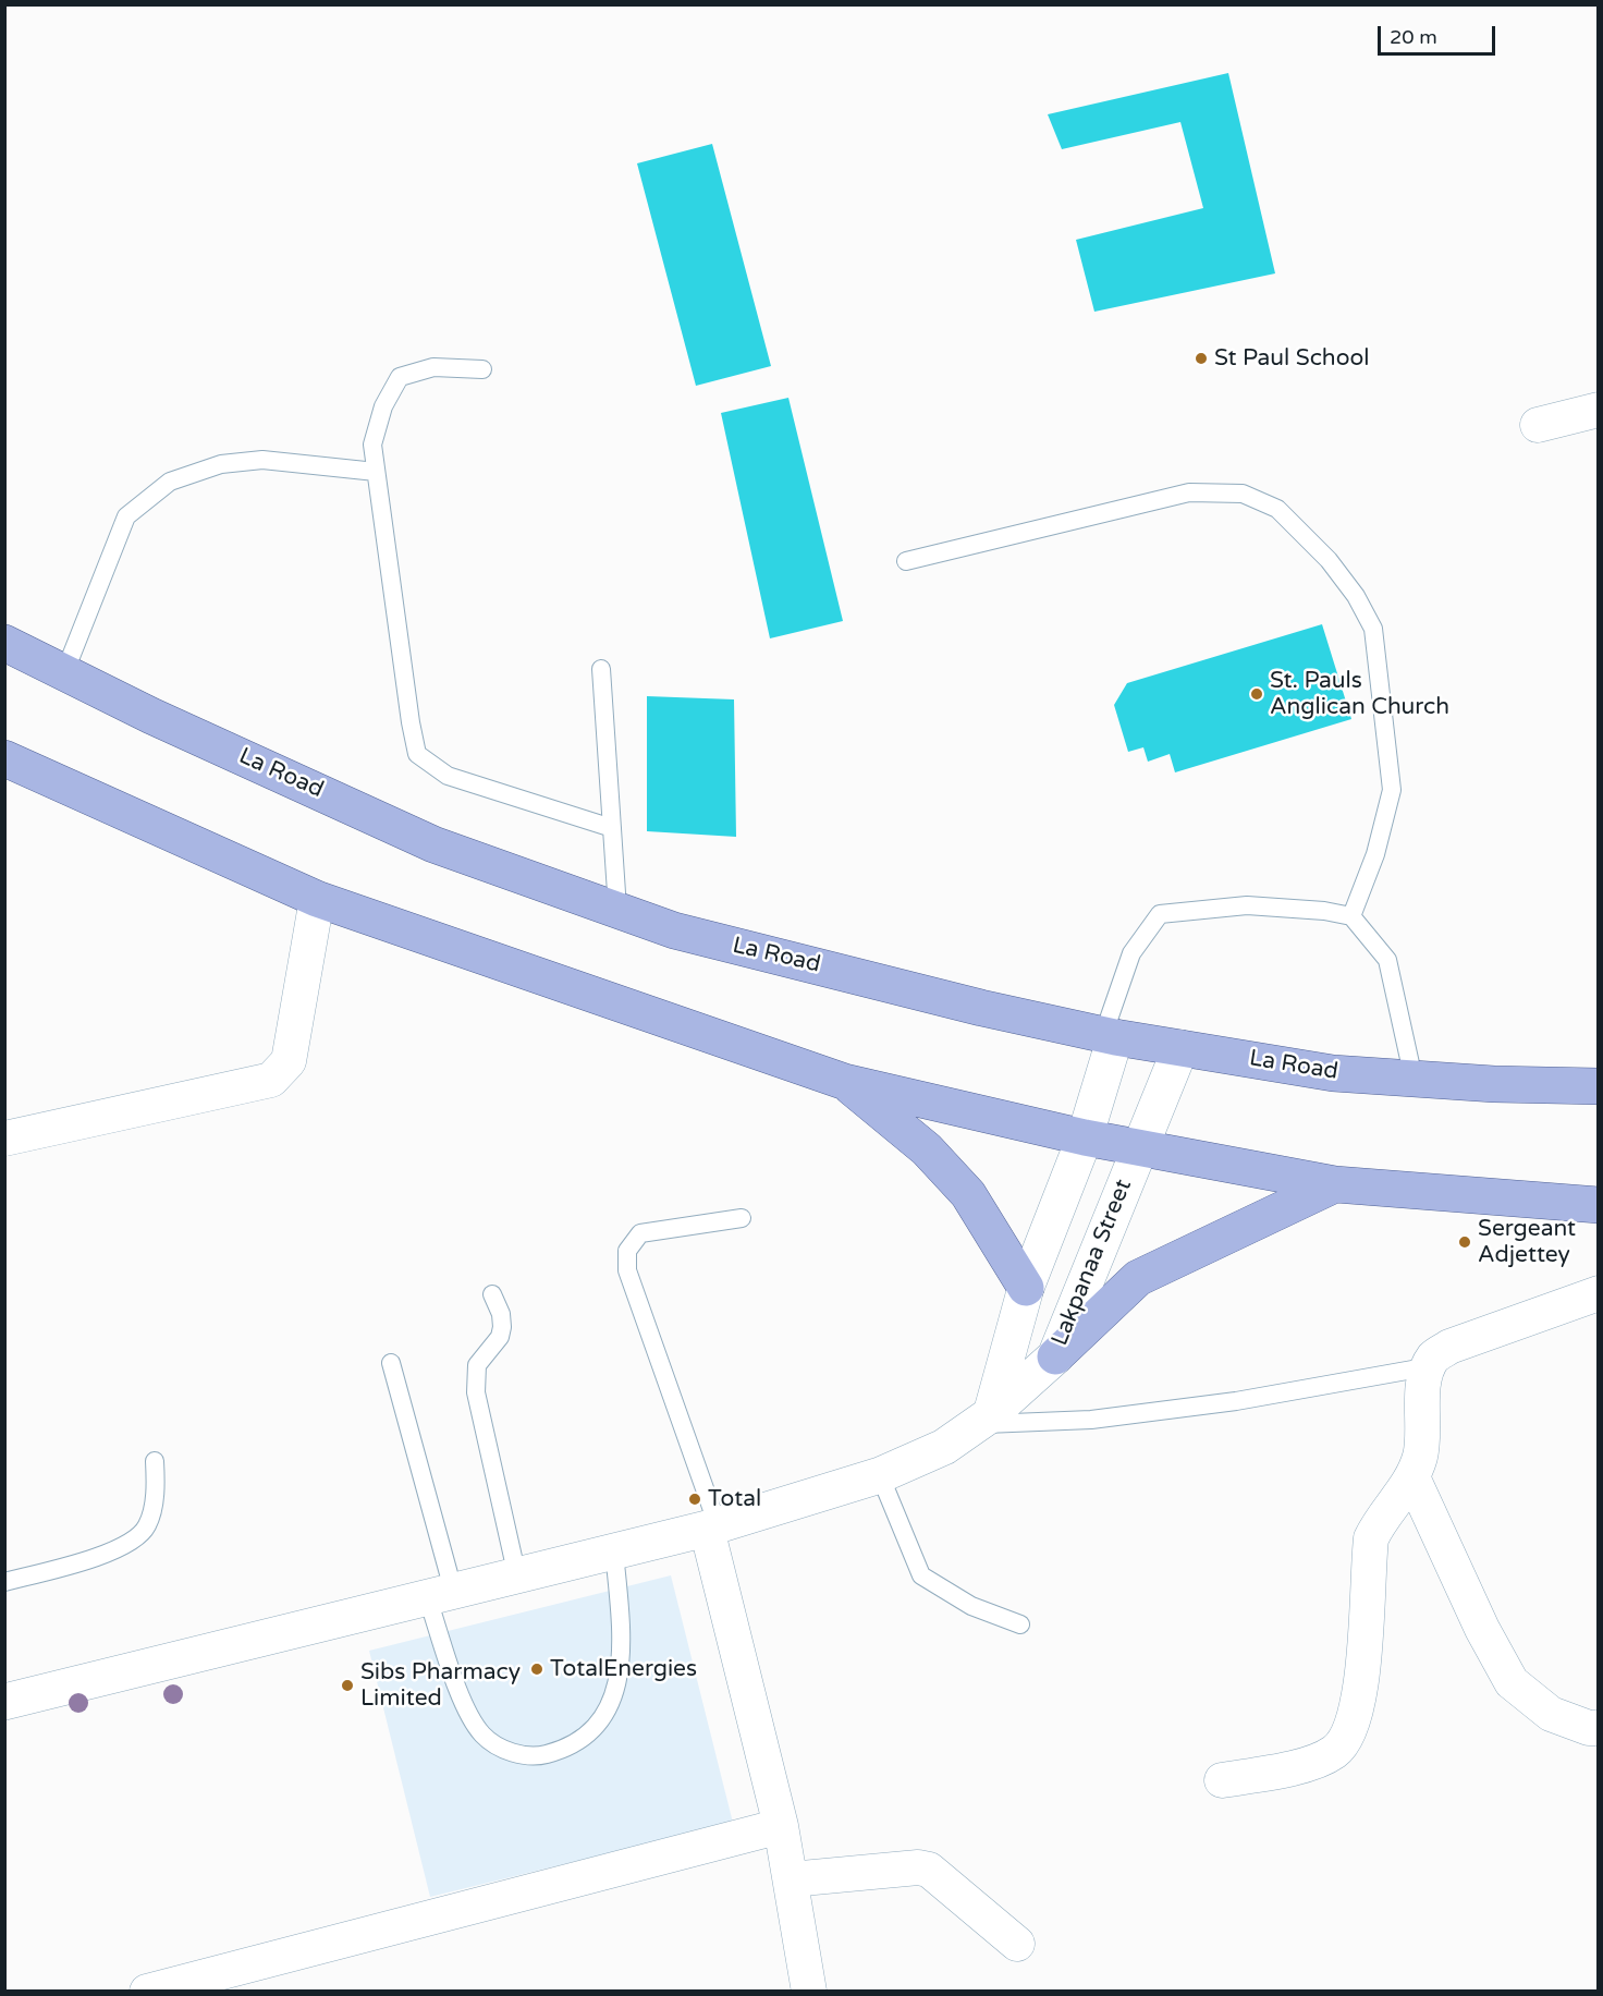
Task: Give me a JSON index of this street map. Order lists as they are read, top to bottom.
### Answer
{
  "streets": {
    "main road": ["La Road"],
    "street": ["Lakpanaa Street"]
  },
  "crossings": [
    ["La Road", "Lakpanaa Street"]
  ],
  "places": [
    "St Paul School",
    "St. Pauls Anglican Church",
    "Sergeant Adjettey",
    "Total",
    "TotalEnergies",
    "Sibs Pharmacy Limited"
  ],
  "scale_bar": "20 m"
}
